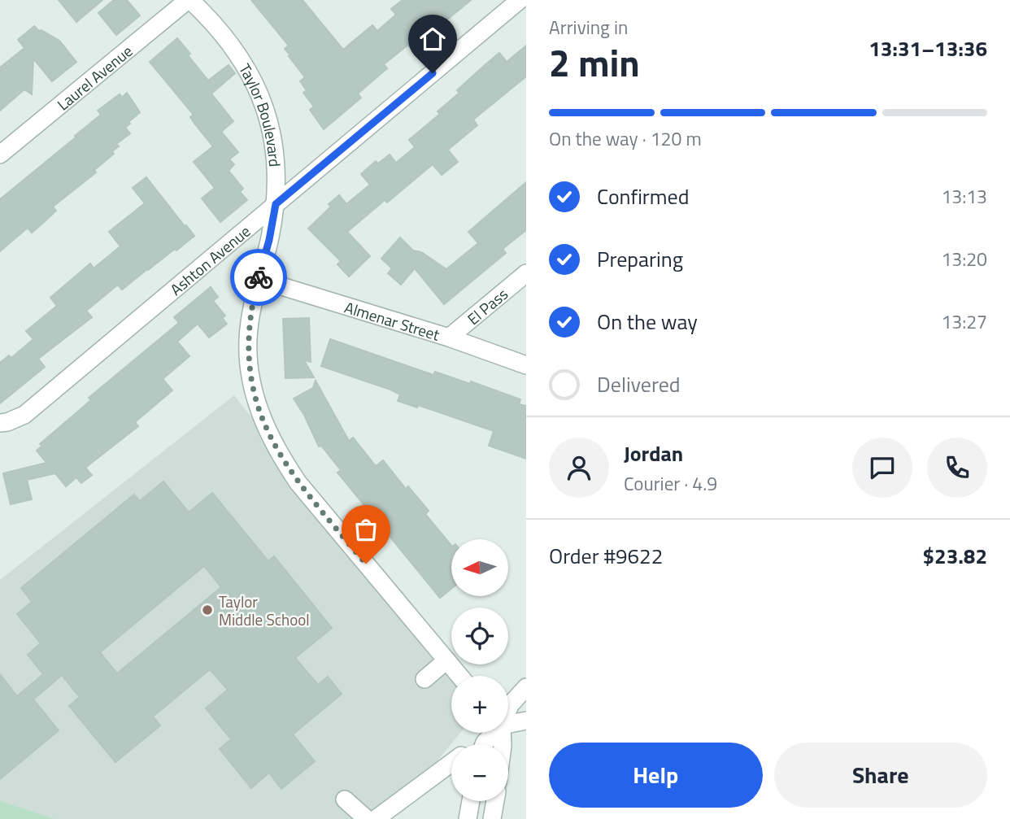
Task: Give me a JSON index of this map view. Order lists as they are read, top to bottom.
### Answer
{
  "streets": {
    "street": [
      "Laurel Avenue",
      "Taylor Boulevard",
      "Ashton Avenue",
      "El Pass",
      "Almenar Street"
    ]
  },
  "crossings": [
    ["Laurel Avenue", "Taylor Boulevard"],
    ["Taylor Boulevard", "Ashton Avenue"],
    ["Taylor Boulevard", "Almenar Street"],
    ["El Pass", "Almenar Street"]
  ],
  "places": ["Taylor Middle School"],
  "north": "left",
  "page": {
    "heading": ["2 min", "Arriving in", "13:31–13:36"],
    "panel": [
      "Jordan",
      "Courier · 4.9",
      "Order #9622",
      "$23.82"
    ],
    "bar": "On the way · 120 m",
    "list": [
      ["Confirmed", "13:13"],
      ["Preparing", "13:20"],
      ["On the way", "13:27"],
      "Delivered"
    ],
    "map_buttons": ["+", "−"],
    "buttons": ["Help", "Share"]
  }
}
